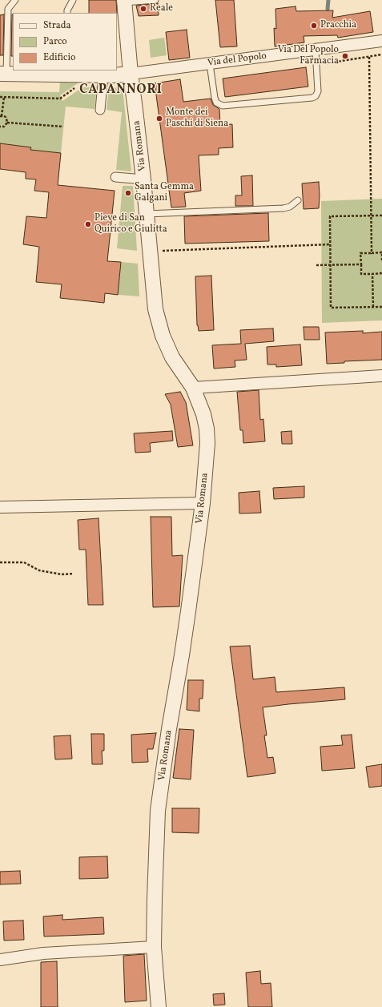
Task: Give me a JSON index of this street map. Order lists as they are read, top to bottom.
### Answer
{
  "streets": {
    "street": ["Via del Popolo", "Via Romana"]
  },
  "crossings": [
    ["Via del Popolo", "Via Romana"]
  ],
  "districts": ["CAPANNORI"],
  "places": [
    "Reale",
    "Pracchia",
    "Via Del Popolo Farmacia",
    "Monte dei Paschi di Siena",
    "Santa Gemma Galgani",
    "Pieve di San Quirico e Giulitta"
  ],
  "legend": ["Strada", "Parco", "Edificio"]
}
